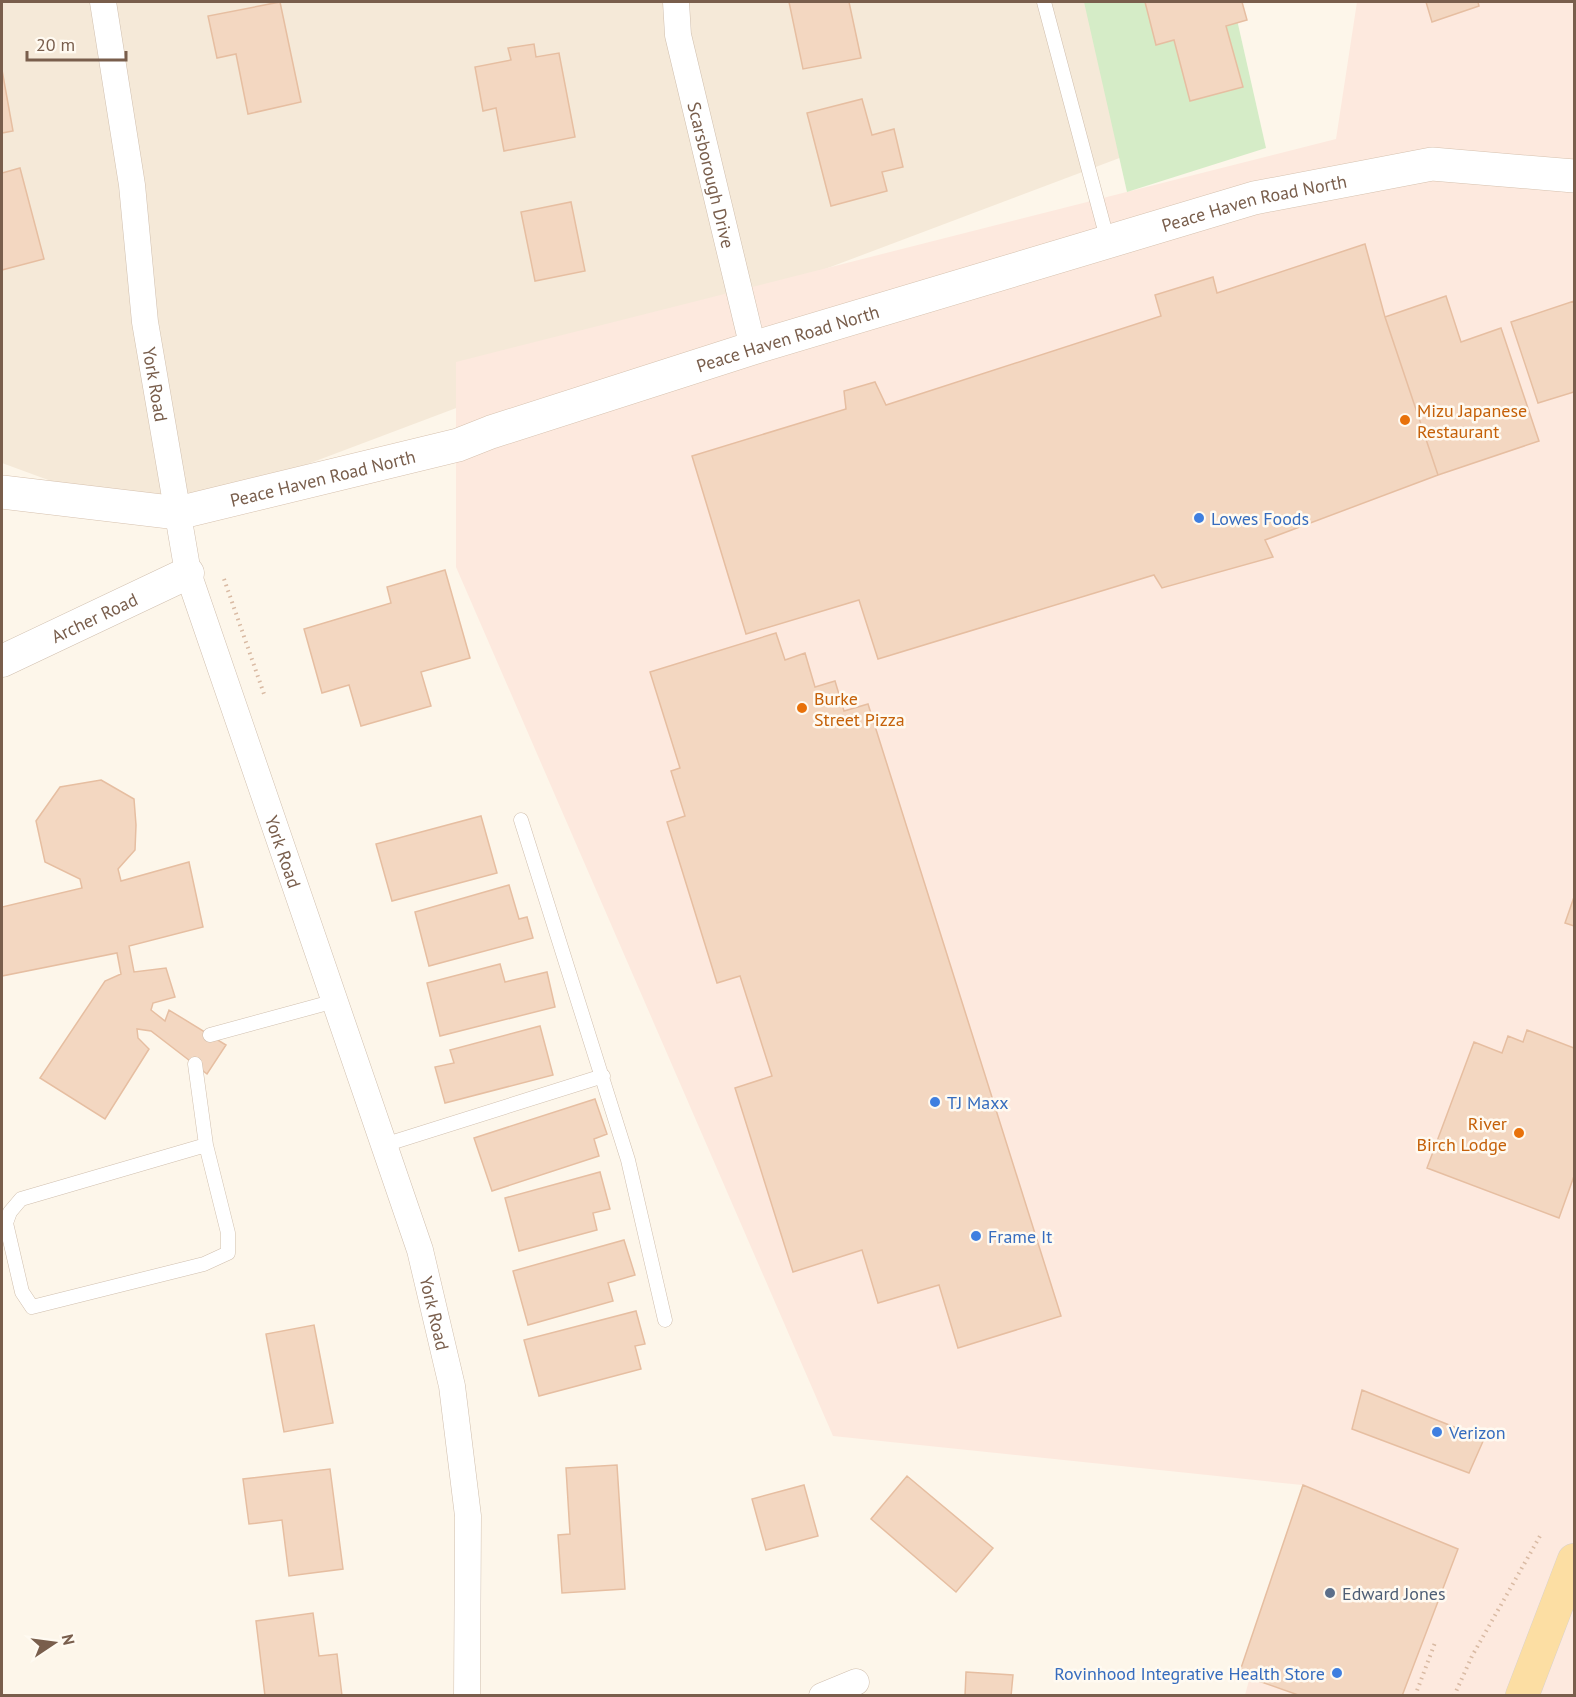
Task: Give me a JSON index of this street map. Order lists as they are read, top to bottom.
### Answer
{
  "streets": {
    "main road": ["Peace Haven Road North"],
    "street": ["Scarsborough Drive", "York Road", "Archer Road"]
  },
  "crossings": [
    ["Scarsborough Drive", "Peace Haven Road North"],
    ["Peace Haven Road North", "York Road"],
    ["York Road", "Archer Road"]
  ],
  "places": [
    "Mizu Japanese Restaurant",
    "Lowes Foods",
    "Burke Street Pizza",
    "TJ Maxx",
    "River Birch Lodge",
    "Frame It",
    "Verizon",
    "Edward Jones",
    "Rovinhood Integrative Health Store"
  ],
  "scale_bar": "20 m",
  "north": "right"
}
